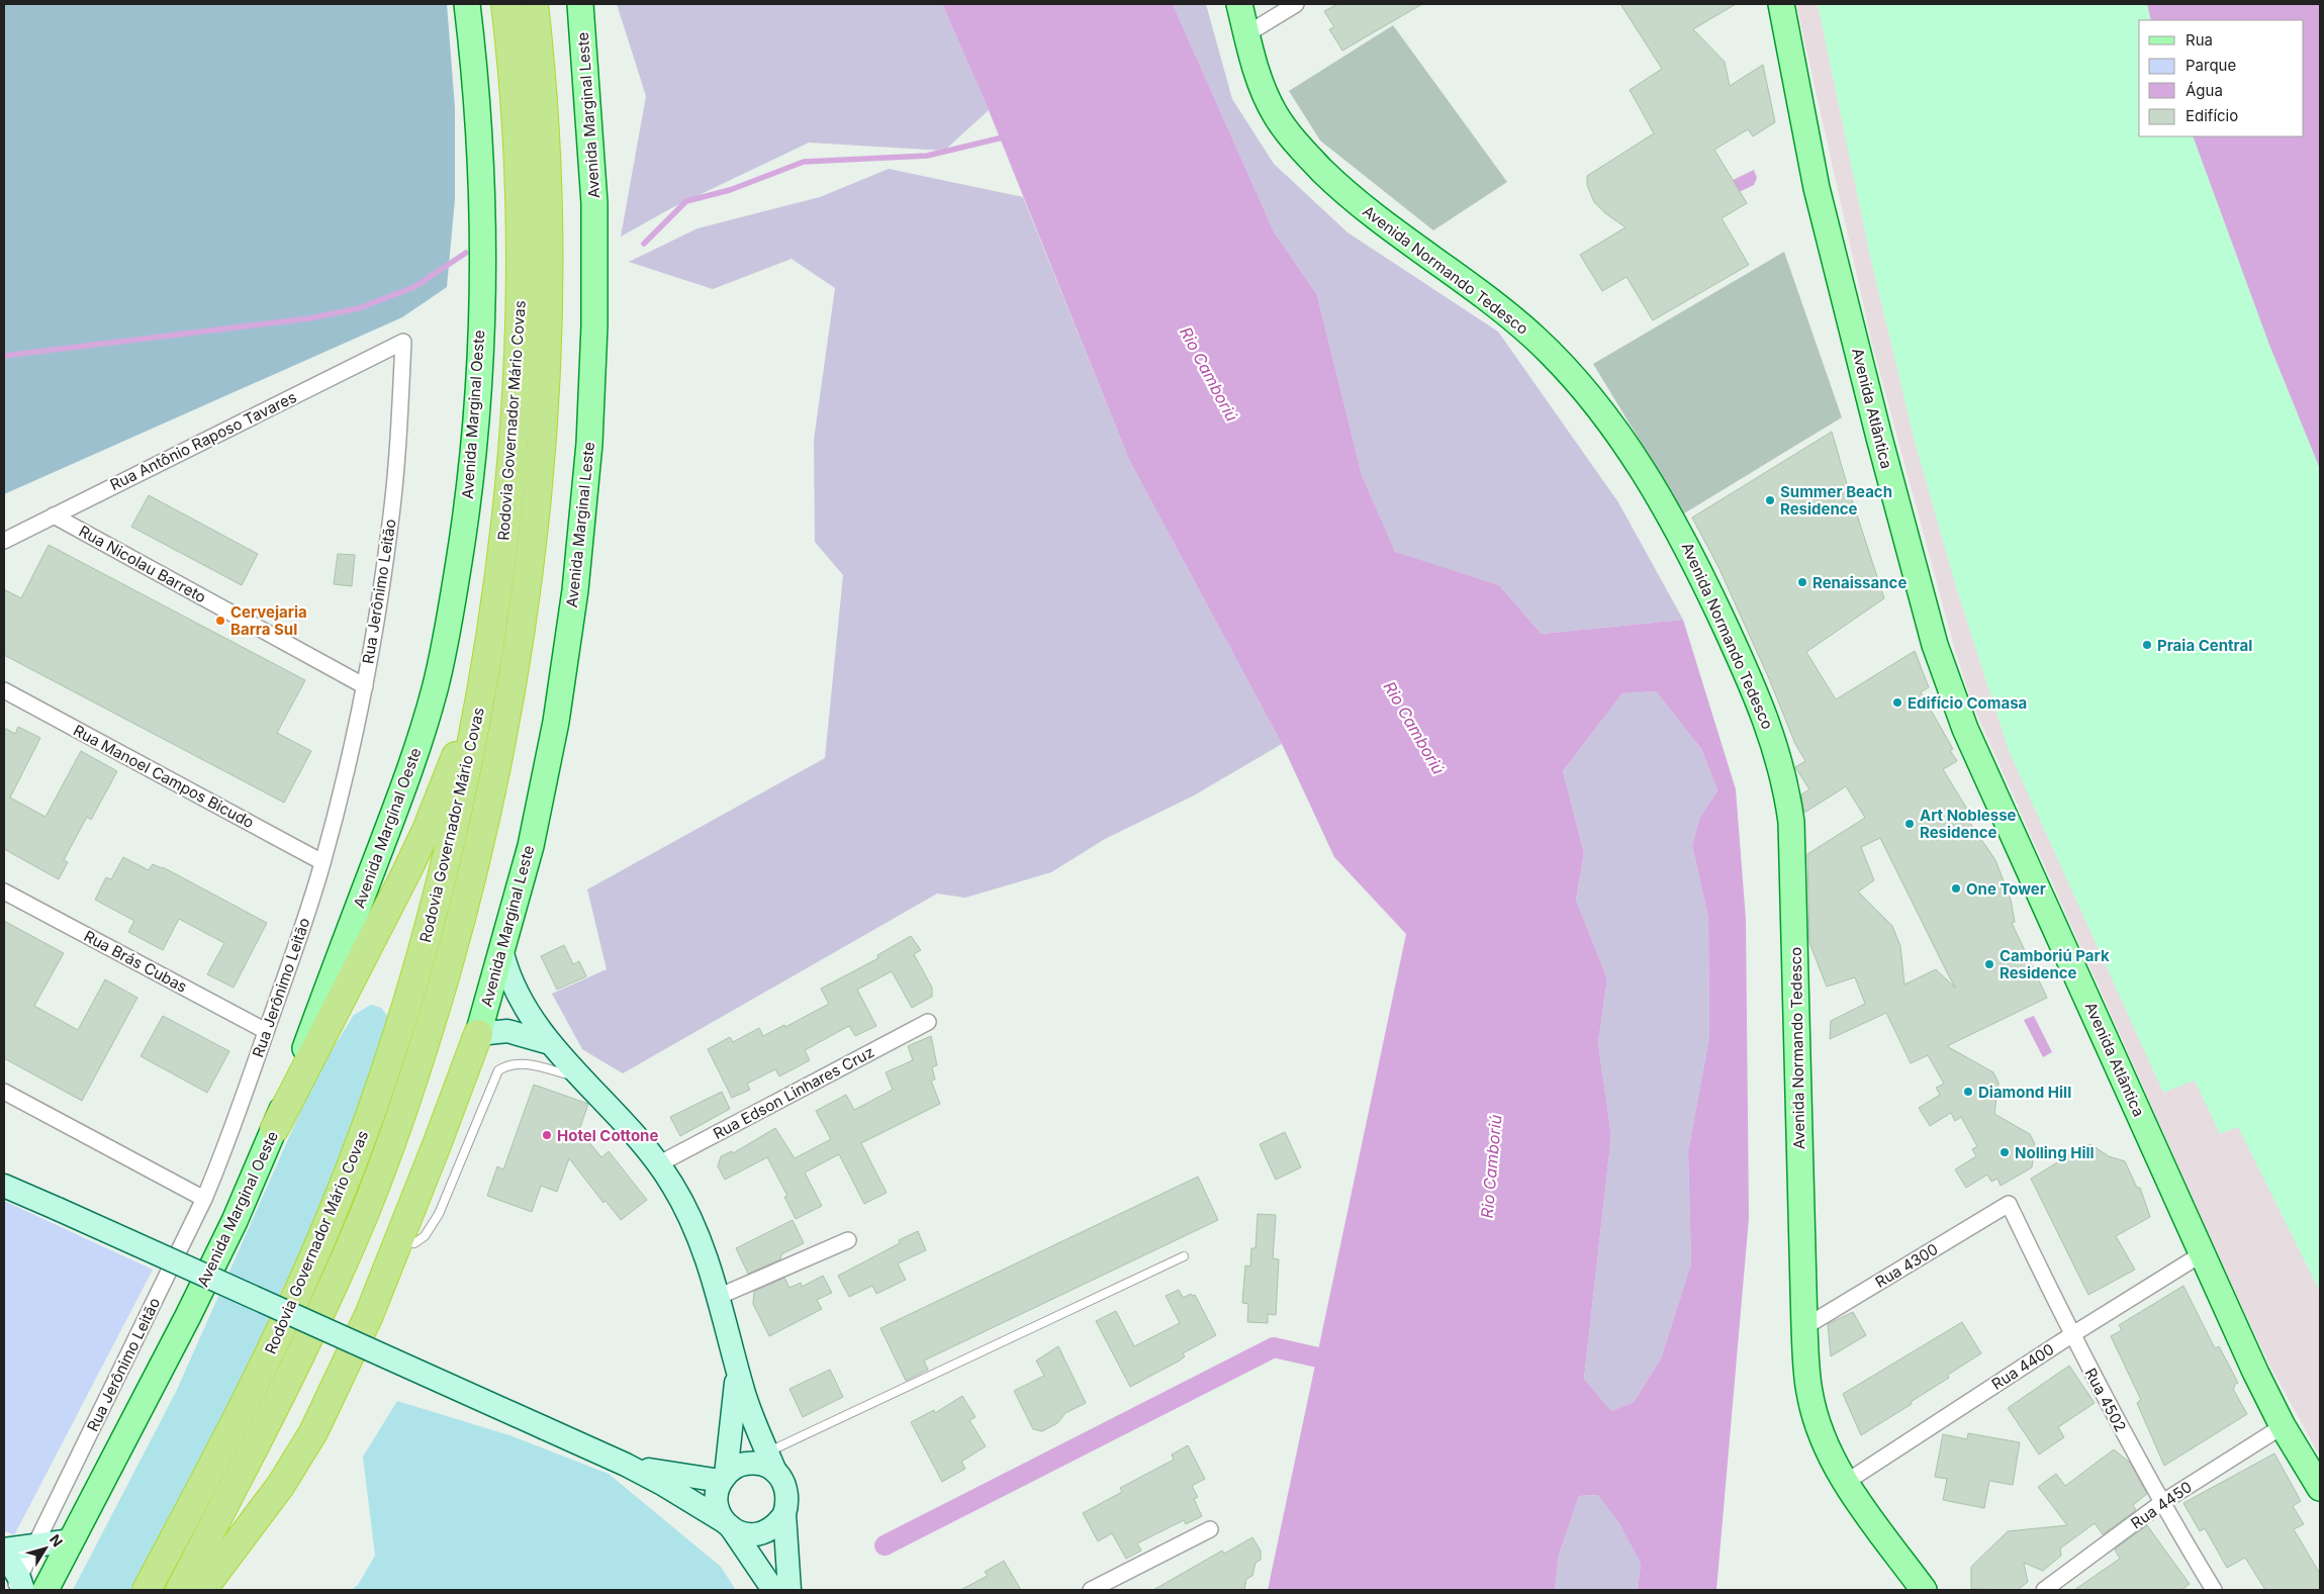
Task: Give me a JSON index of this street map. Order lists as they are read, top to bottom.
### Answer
{
  "streets": {
    "highway": ["Rodovia Governador Mário Covas"],
    "main road": [
      "Avenida Marginal Leste",
      "Avenida Normando Tedesco",
      "Avenida Atlântica",
      "Avenida Marginal Oeste"
    ],
    "street": [
      "Rua Antônio Raposo Tavares",
      "Rua Nicolau Barreto",
      "Rua Jerônimo Leitão",
      "Rua Manoel Campos Bicudo",
      "Rua Brás Cubas",
      "Rua Edson Linhares Cruz",
      "Rua 4300",
      "Rua 4400",
      "Rua 4502",
      "Rua 4450"
    ]
  },
  "crossings": [
    ["Avenida Normando Tedesco", "Rua 4300"],
    ["Avenida Normando Tedesco", "Rua 4400"],
    ["Avenida Atlântica", "Rua 4400"],
    ["Avenida Atlântica", "Rua 4450"],
    ["Rua Antônio Raposo Tavares", "Rua Nicolau Barreto"],
    ["Rua Antônio Raposo Tavares", "Rua Jerônimo Leitão"],
    ["Rua Nicolau Barreto", "Rua Jerônimo Leitão"],
    ["Rua Jerônimo Leitão", "Rua Manoel Campos Bicudo"],
    ["Rua Jerônimo Leitão", "Rua Brás Cubas"],
    ["Rua 4300", "Rua 4502"],
    ["Rua 4400", "Rua 4502"],
    ["Rua 4502", "Rua 4450"]
  ],
  "water": ["Rio Camboriú"],
  "places": [
    "Summer Beach Residence",
    "Renaissance",
    "Cervejaria Barra Sul",
    "Praia Central",
    "Edifício Comasa",
    "Art Noblesse Residence",
    "One Tower",
    "Camboriú Park Residence",
    "Diamond Hill",
    "Hotel Cottone",
    "Nolling Hill"
  ],
  "legend": [
    "Rua",
    "Parque",
    "Água",
    "Edifício"
  ],
  "north": "top right"
}
